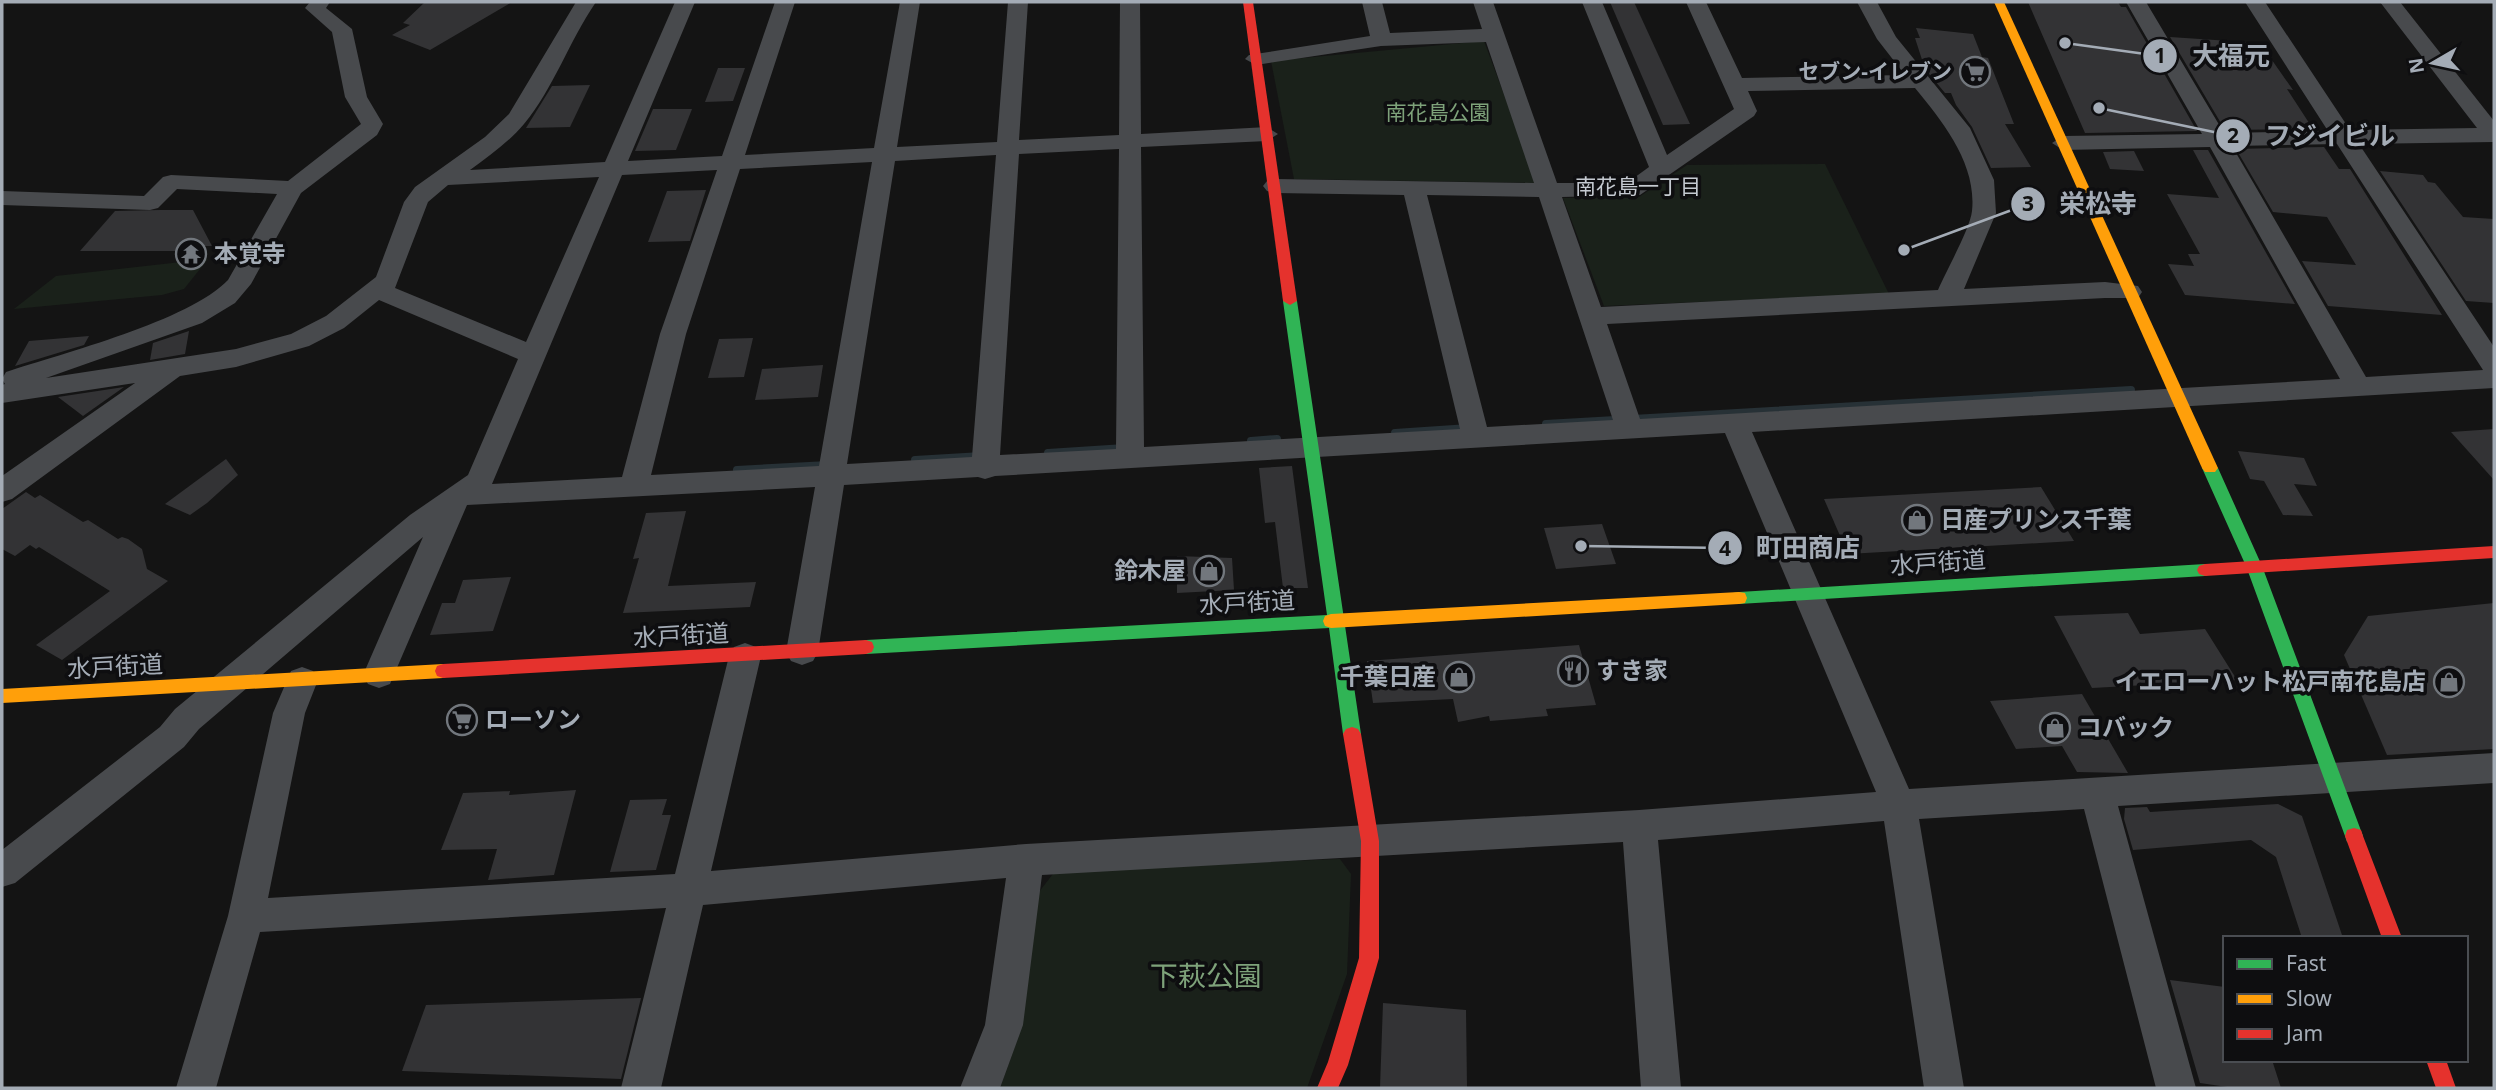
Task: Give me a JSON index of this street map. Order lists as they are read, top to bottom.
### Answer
{
  "streets": {
    "main road": ["水戸街道"]
  },
  "districts": ["南花島一丁目"],
  "parks": ["南花島公園", "下萩公園"],
  "places": {
    "other": [
      "大福元",
      "フジイビル",
      "栄松寺",
      "町田商店"
    ],
    "supermarket": ["セブン-イレブン", "ローソン"],
    "temple": ["本覚寺"],
    "shop": [
      "日産プリンス千葉",
      "鈴木屋",
      "千葉日産",
      "イエローハット松戸南花島店",
      "コバック"
    ],
    "restaurant": ["すき家"]
  },
  "legend": ["Fast", "Slow", "Jam"],
  "north": "left"
}
